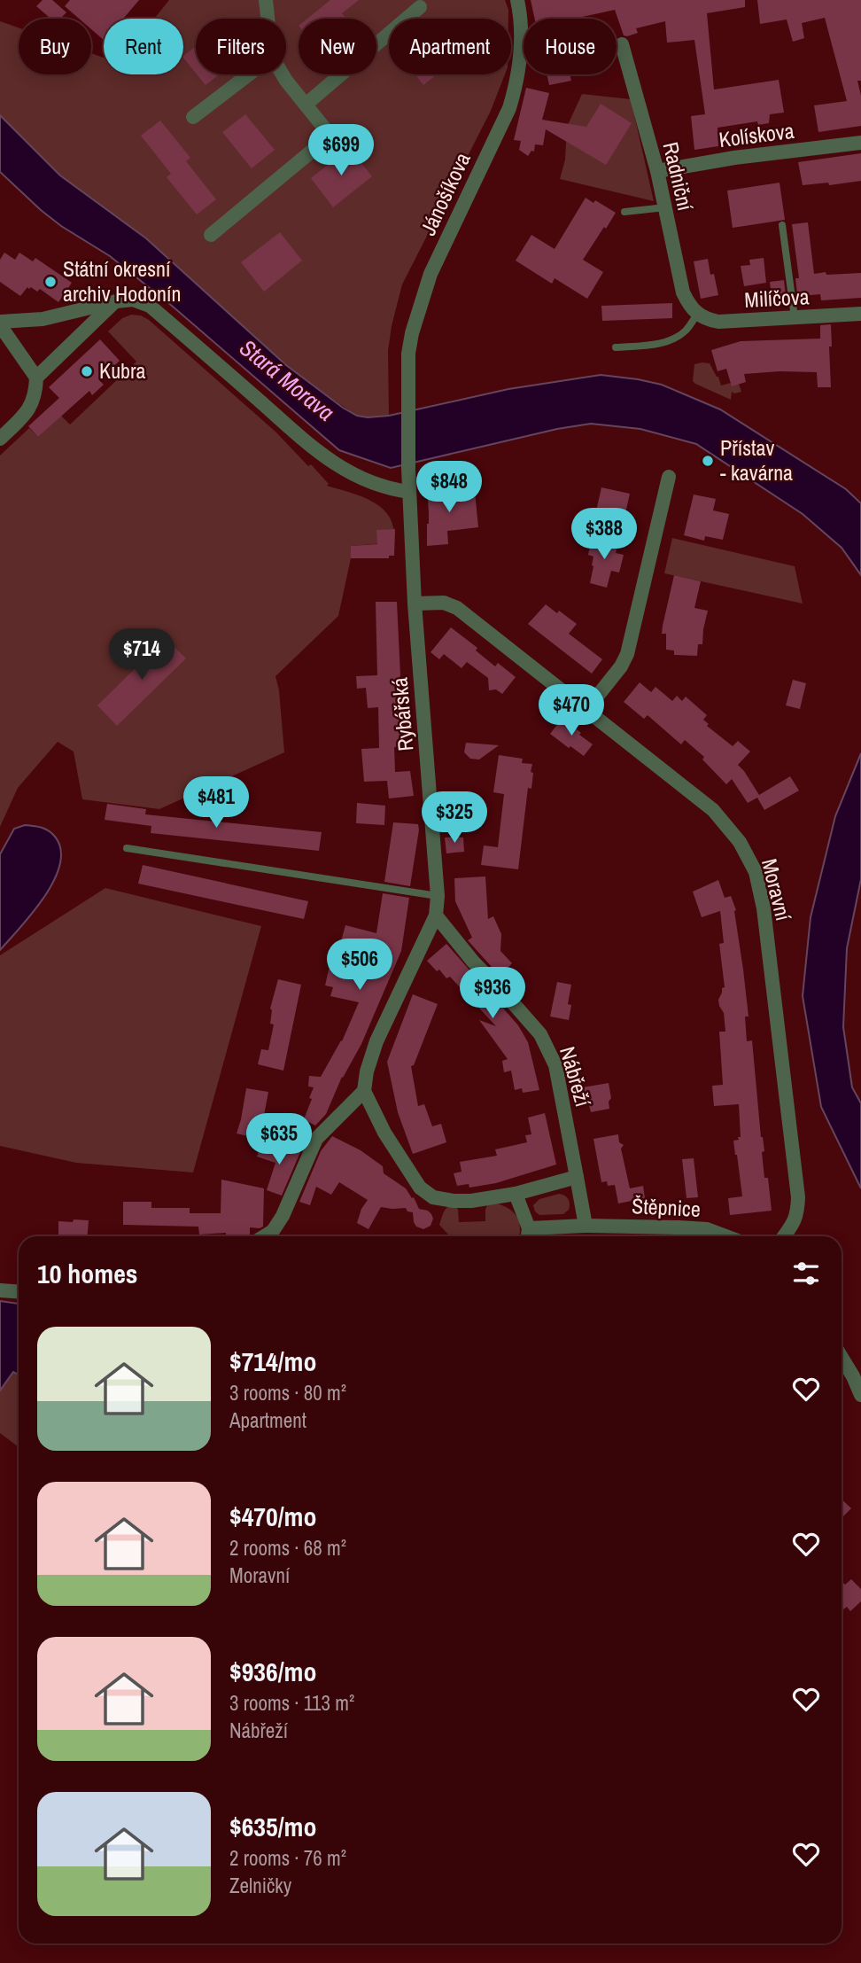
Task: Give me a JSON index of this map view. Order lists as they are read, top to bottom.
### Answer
{
  "streets": {
    "street": [
      "Kolískova",
      "Radniční",
      "Jánošíkova",
      "Milíčova",
      "Rybářská",
      "Moravní",
      "Nábřeží",
      "Štěpnice"
    ]
  },
  "crossings": [
    ["Kolískova", "Radniční"],
    ["Radniční", "Milíčova"],
    ["Jánošíkova", "Rybářská"],
    ["Rybářská", "Moravní"],
    ["Rybářská", "Nábřeží"],
    ["Nábřeží", "Štěpnice"]
  ],
  "water": ["Stará Morava"],
  "places": ["Státní okresní archiv Hodonín", "Kubra", "Přístav - kavárna"],
  "page": {
    "chip": [
      "Buy",
      "Rent",
      "Filters",
      "New",
      "Apartment",
      "House"
    ],
    "price": [
      "$699",
      "$848",
      "$388",
      "$714",
      "$470",
      "$481",
      "$325",
      "$506",
      "$936",
      "$635"
    ],
    "heading": "10 homes",
    "list": [
      {
        "name": "$714/mo",
        "note": "3 rooms · 80 m² · Apartment"
      },
      {
        "name": "$470/mo",
        "note": "2 rooms · 68 m² · Moravní"
      },
      {
        "name": "$936/mo",
        "note": "3 rooms · 113 m² · Nábřeží"
      },
      {
        "name": "$635/mo",
        "note": "2 rooms · 76 m² · Zelničky"
      }
    ]
  }
}
